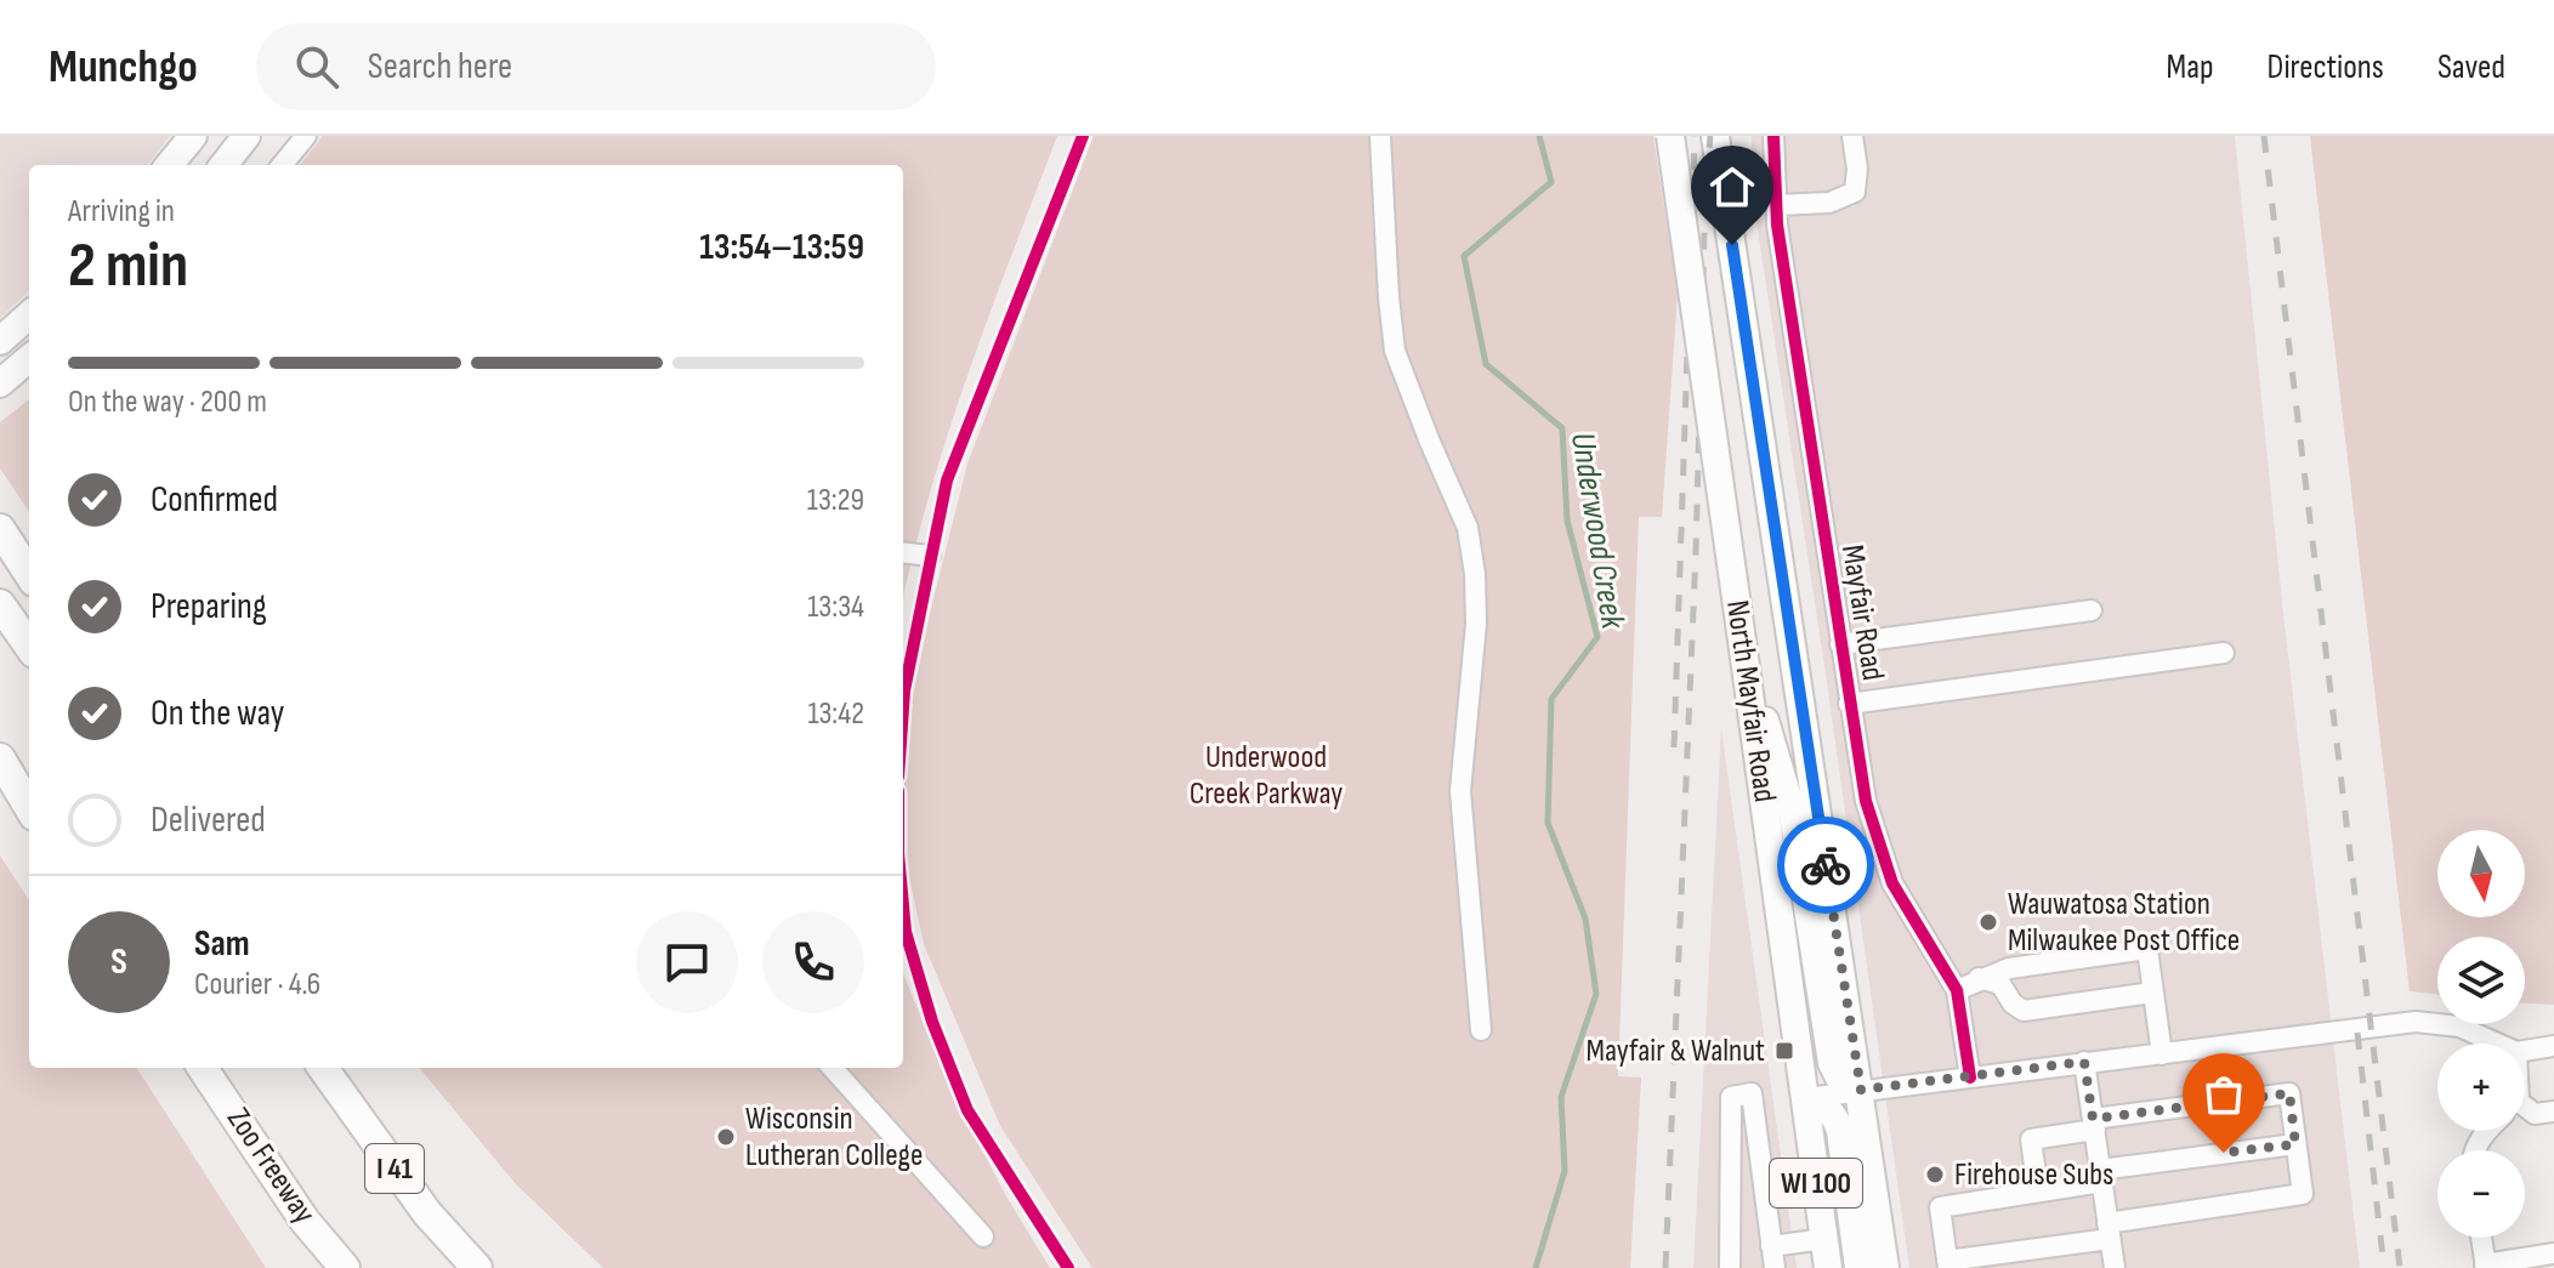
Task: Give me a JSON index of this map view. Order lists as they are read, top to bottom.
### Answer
{
  "streets": {
    "highway": ["Zoo Freeway", "I 41"],
    "main road": ["North Mayfair Road", "WI 100"],
    "street": ["Mayfair Road"]
  },
  "water": ["Underwood Creek"],
  "parks": ["Underwood Creek Parkway"],
  "places": {
    "other": ["Wauwatosa Station Milwaukee Post Office", "Wisconsin Lutheran College", "Firehouse Subs"],
    "transit": ["Mayfair & Walnut"]
  },
  "north": "bottom",
  "page": {
    "header": "Munchgo",
    "search": "Search here",
    "nav": ["Map", "Directions", "Saved"],
    "heading": ["2 min", "Arriving in", "13:54–13:59"],
    "panel": ["Sam", "Courier · 4.6"],
    "bar": "On the way · 200 m",
    "list": [
      ["Confirmed", "13:29"],
      ["Preparing", "13:34"],
      ["On the way", "13:42"],
      "Delivered"
    ],
    "map_buttons": ["+", "−"],
    "round": "S"
  }
}
